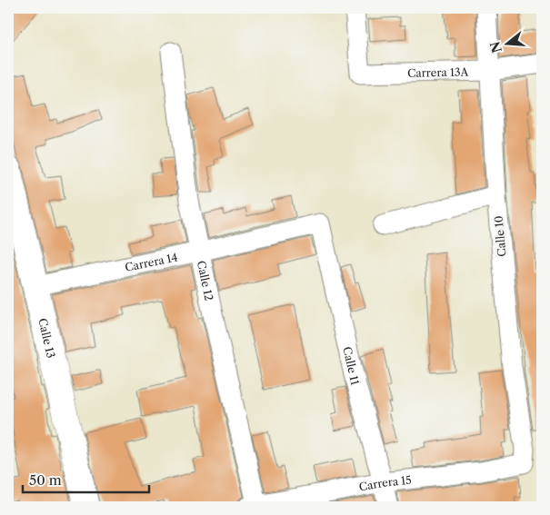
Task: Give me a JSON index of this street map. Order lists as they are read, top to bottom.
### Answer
{
  "streets": {
    "street": [
      "Carrera 13A",
      "Calle 10",
      "Carrera 14",
      "Calle 12",
      "Calle 13",
      "Calle 11",
      "Carrera 15"
    ]
  },
  "crossings": [
    ["Carrera 13A", "Calle 10"],
    ["Calle 10", "Carrera 15"],
    ["Carrera 14", "Calle 12"],
    ["Carrera 14", "Calle 13"],
    ["Carrera 14", "Calle 11"],
    ["Calle 12", "Carrera 15"],
    ["Calle 11", "Carrera 15"]
  ],
  "scale_bar": "50 m",
  "north": "left"
}
